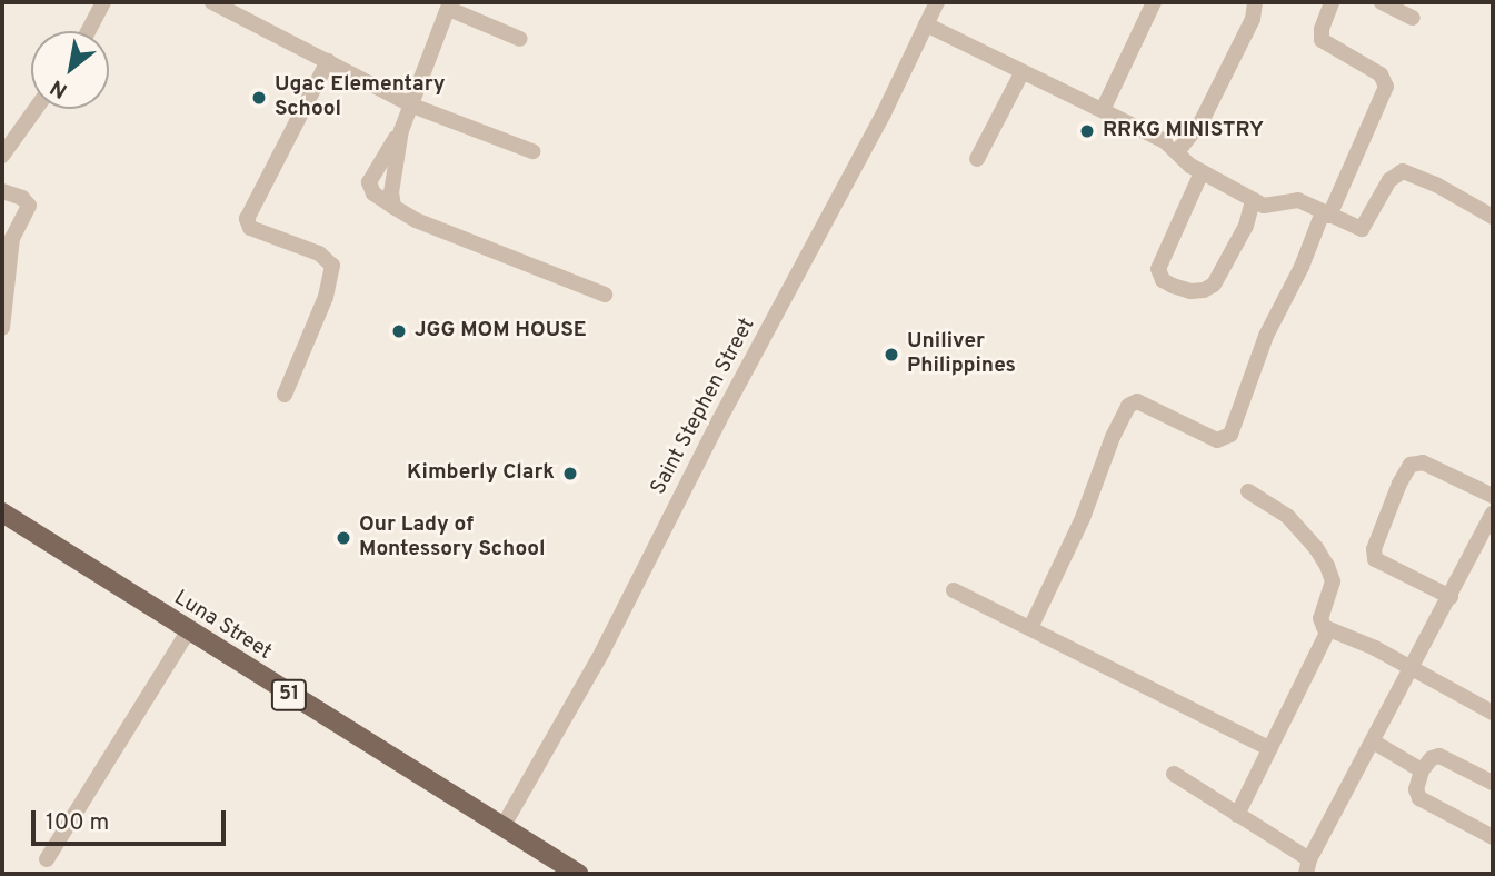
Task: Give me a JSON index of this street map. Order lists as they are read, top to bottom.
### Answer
{
  "streets": {
    "main road": ["Luna Street", "51"],
    "street": ["Saint Stephen Street"]
  },
  "crossings": [
    ["Saint Stephen Street", "Luna Street"]
  ],
  "places": [
    "Ugac Elementary School",
    "RRKG MINISTRY",
    "JGG MOM HOUSE",
    "Uniliver Philippines",
    "Kimberly Clark",
    "Our Lady of Montessory School"
  ],
  "scale_bar": "100 m",
  "north": "bottom left"
}
